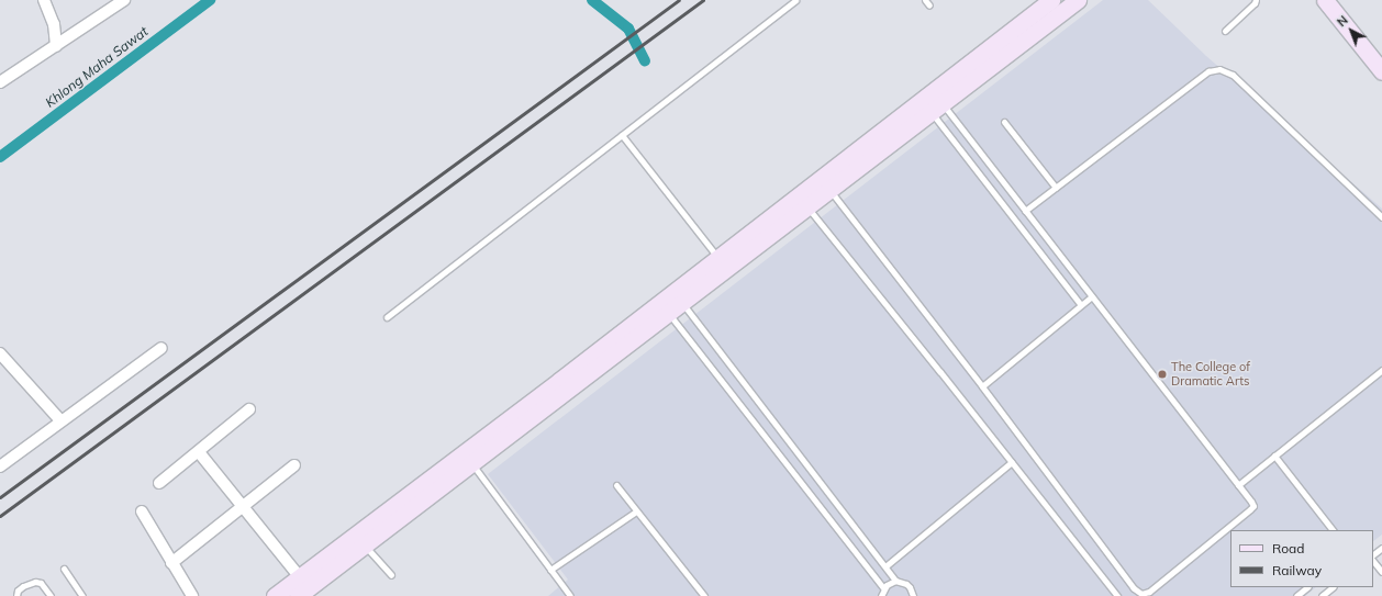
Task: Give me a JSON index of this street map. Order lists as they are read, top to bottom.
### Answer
{
  "water": ["Khlong Maha Sawat"],
  "places": ["The College of Dramatic Arts"],
  "legend": ["Road", "Railway"],
  "north": "top left"
}
